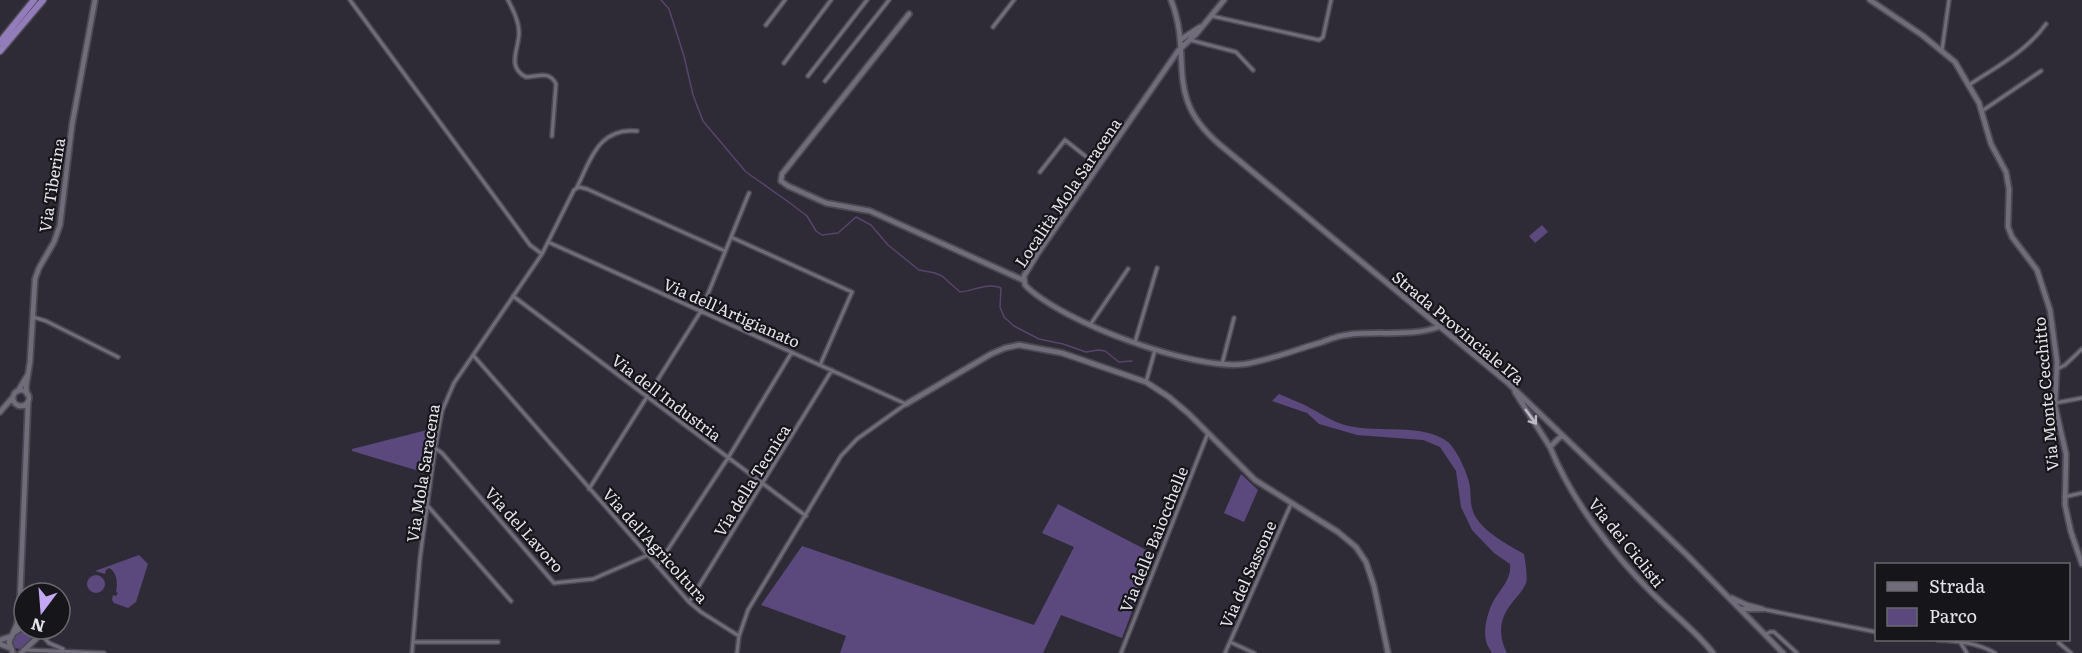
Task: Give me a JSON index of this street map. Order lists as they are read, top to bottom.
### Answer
{
  "streets": {
    "street": [
      "Via Tiberina",
      "Località Mola Saracena",
      "Via dell'Artigianato",
      "Strada Provinciale 17a",
      "Via Monte Cecchitto",
      "Via dell'Industria",
      "Via Mola Saracena",
      "Via della Tecnica",
      "Via del Lavoro",
      "Via delle Baiocchelle",
      "Via dei Ciclisti",
      "Via dell'Agricoltura",
      "Via del Sassone"
    ]
  },
  "crossings": [
    ["Località Mola Saracena", "Strada Provinciale 17a"],
    ["Via dell'Artigianato", "Via Mola Saracena"],
    ["Via dell'Artigianato", "Via della Tecnica"],
    ["Strada Provinciale 17a", "Via dei Ciclisti"],
    ["Via dell'Industria", "Via Mola Saracena"],
    ["Via dell'Industria", "Via della Tecnica"],
    ["Via Mola Saracena", "Via del Lavoro"],
    ["Via Mola Saracena", "Via dell'Agricoltura"],
    ["Via della Tecnica", "Via dell'Agricoltura"],
    ["Via del Lavoro", "Via dell'Agricoltura"]
  ],
  "legend": ["Strada", "Parco"],
  "north": "bottom"
}
